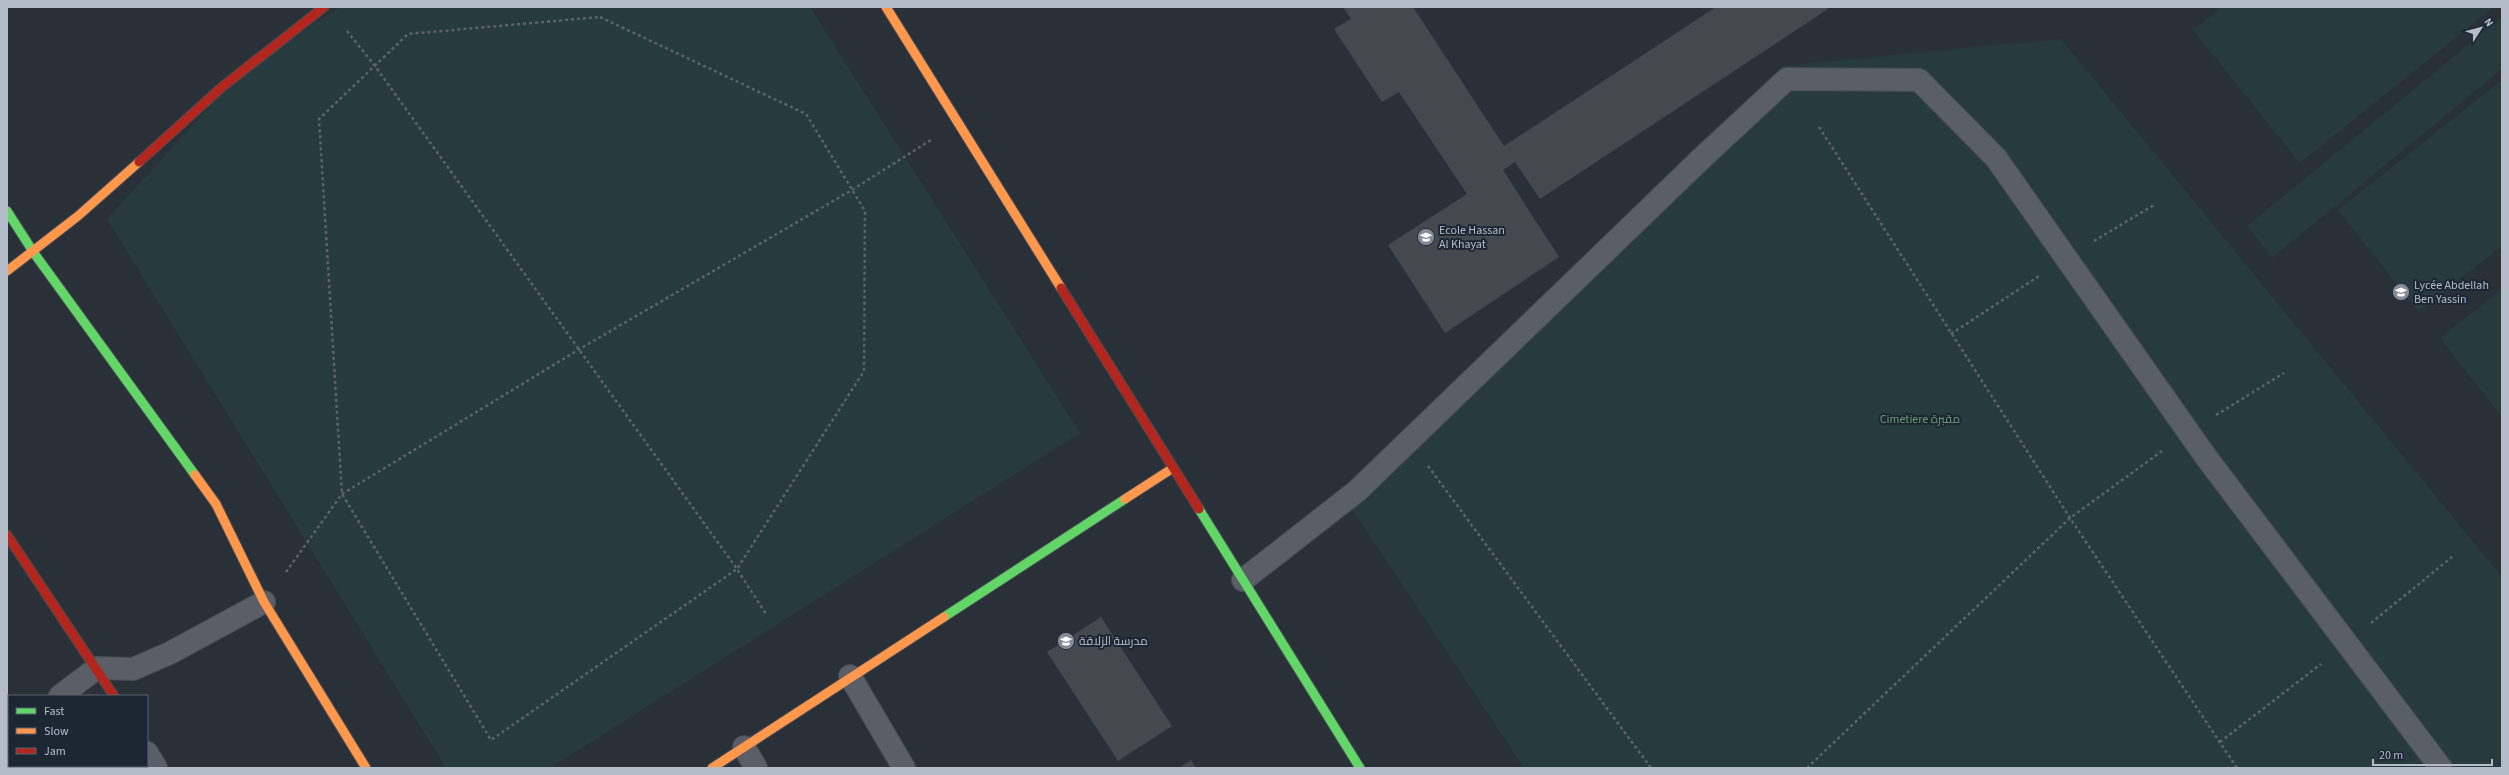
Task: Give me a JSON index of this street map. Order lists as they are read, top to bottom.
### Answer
{
  "parks": ["Cimetiere مقبرة"],
  "places": {
    "school or university": ["Ecole Hassan Al Khayat", "Lycée Abdellah Ben Yassin", "مدرسة الزلاقة"]
  },
  "legend": ["Fast", "Slow", "Jam"],
  "scale_bar": "20 m",
  "north": "top right"
}
